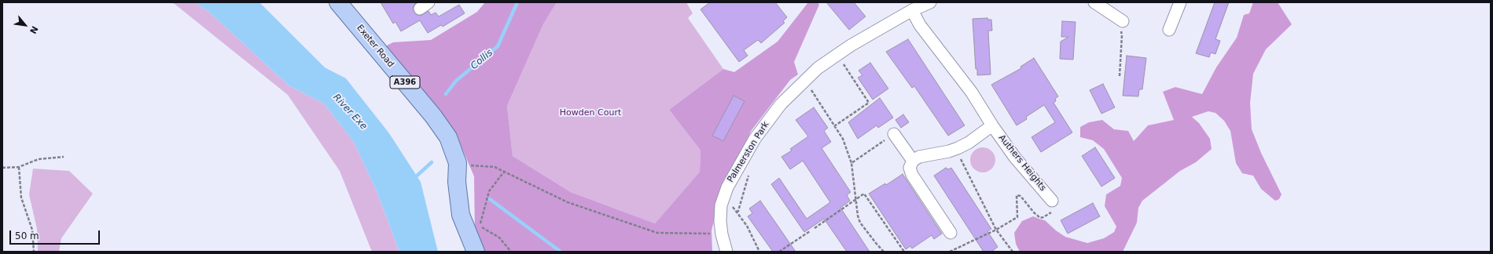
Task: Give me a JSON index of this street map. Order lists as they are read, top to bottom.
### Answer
{
  "streets": {
    "main road": ["Exeter Road", "A396"],
    "street": ["Palmerston Park", "Authers Heights"]
  },
  "crossings": [
    ["Exeter Road", "A396"],
    ["Palmerston Park", "Authers Heights"]
  ],
  "water": ["Collis", "River Exe"],
  "parks": ["Howden Court"],
  "scale_bar": "50 m",
  "north": "bottom right"
}
